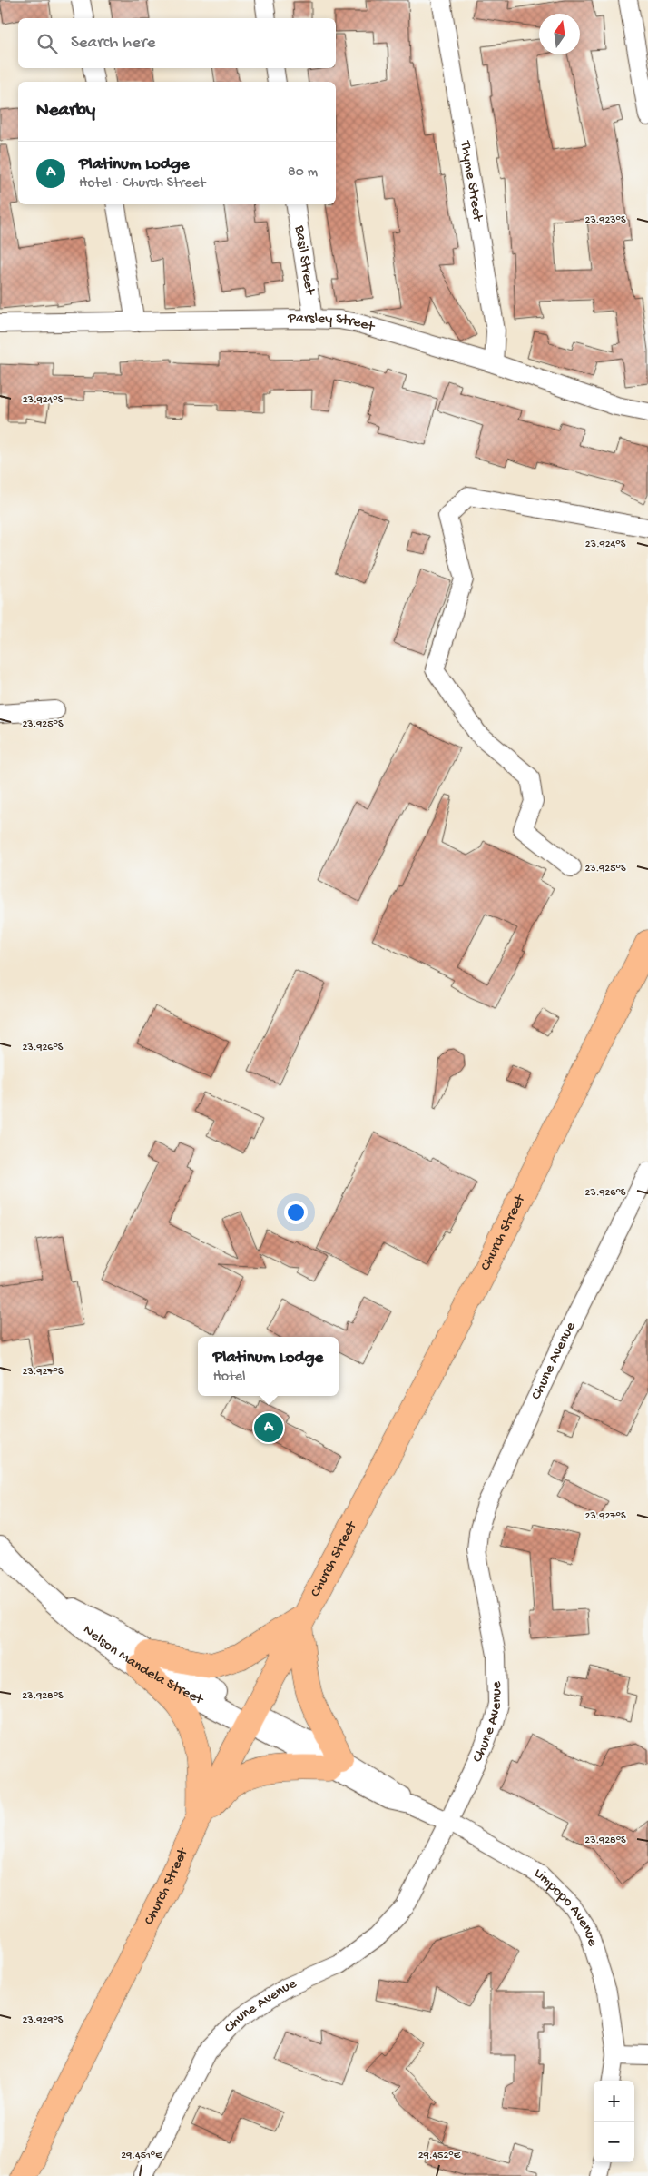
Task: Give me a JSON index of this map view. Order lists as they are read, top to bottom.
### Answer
{
  "streets": {
    "main road": ["Church Street"],
    "street": [
      "Thyme Street",
      "Basil Street",
      "Parsley Street",
      "Chune Avenue",
      "Nelson Mandela Street",
      "Limpopo Avenue"
    ]
  },
  "crossings": [
    ["Thyme Street", "Parsley Street"],
    ["Basil Street", "Parsley Street"],
    ["Church Street", "Nelson Mandela Street"],
    ["Church Street", "Limpopo Avenue"],
    ["Chune Avenue", "Limpopo Avenue"],
    ["Nelson Mandela Street", "Limpopo Avenue"]
  ],
  "north": "top",
  "page": {
    "search": "Search here",
    "heading": "Nearby",
    "list": [
      {
        "mark": "A",
        "name": "Platinum Lodge",
        "note": "Hotel · Church Street",
        "value": "80 m"
      }
    ],
    "popup": ["Platinum Lodge", "Hotel"],
    "pins": "A",
    "map_buttons": ["+", "−"]
  },
  "coordinates": [
    "23.923°S",
    "23.924°S",
    "23.925°S",
    "23.926°S",
    "23.927°S",
    "23.928°S",
    "23.929°S",
    "29.451°E",
    "29.452°E"
  ]
}
